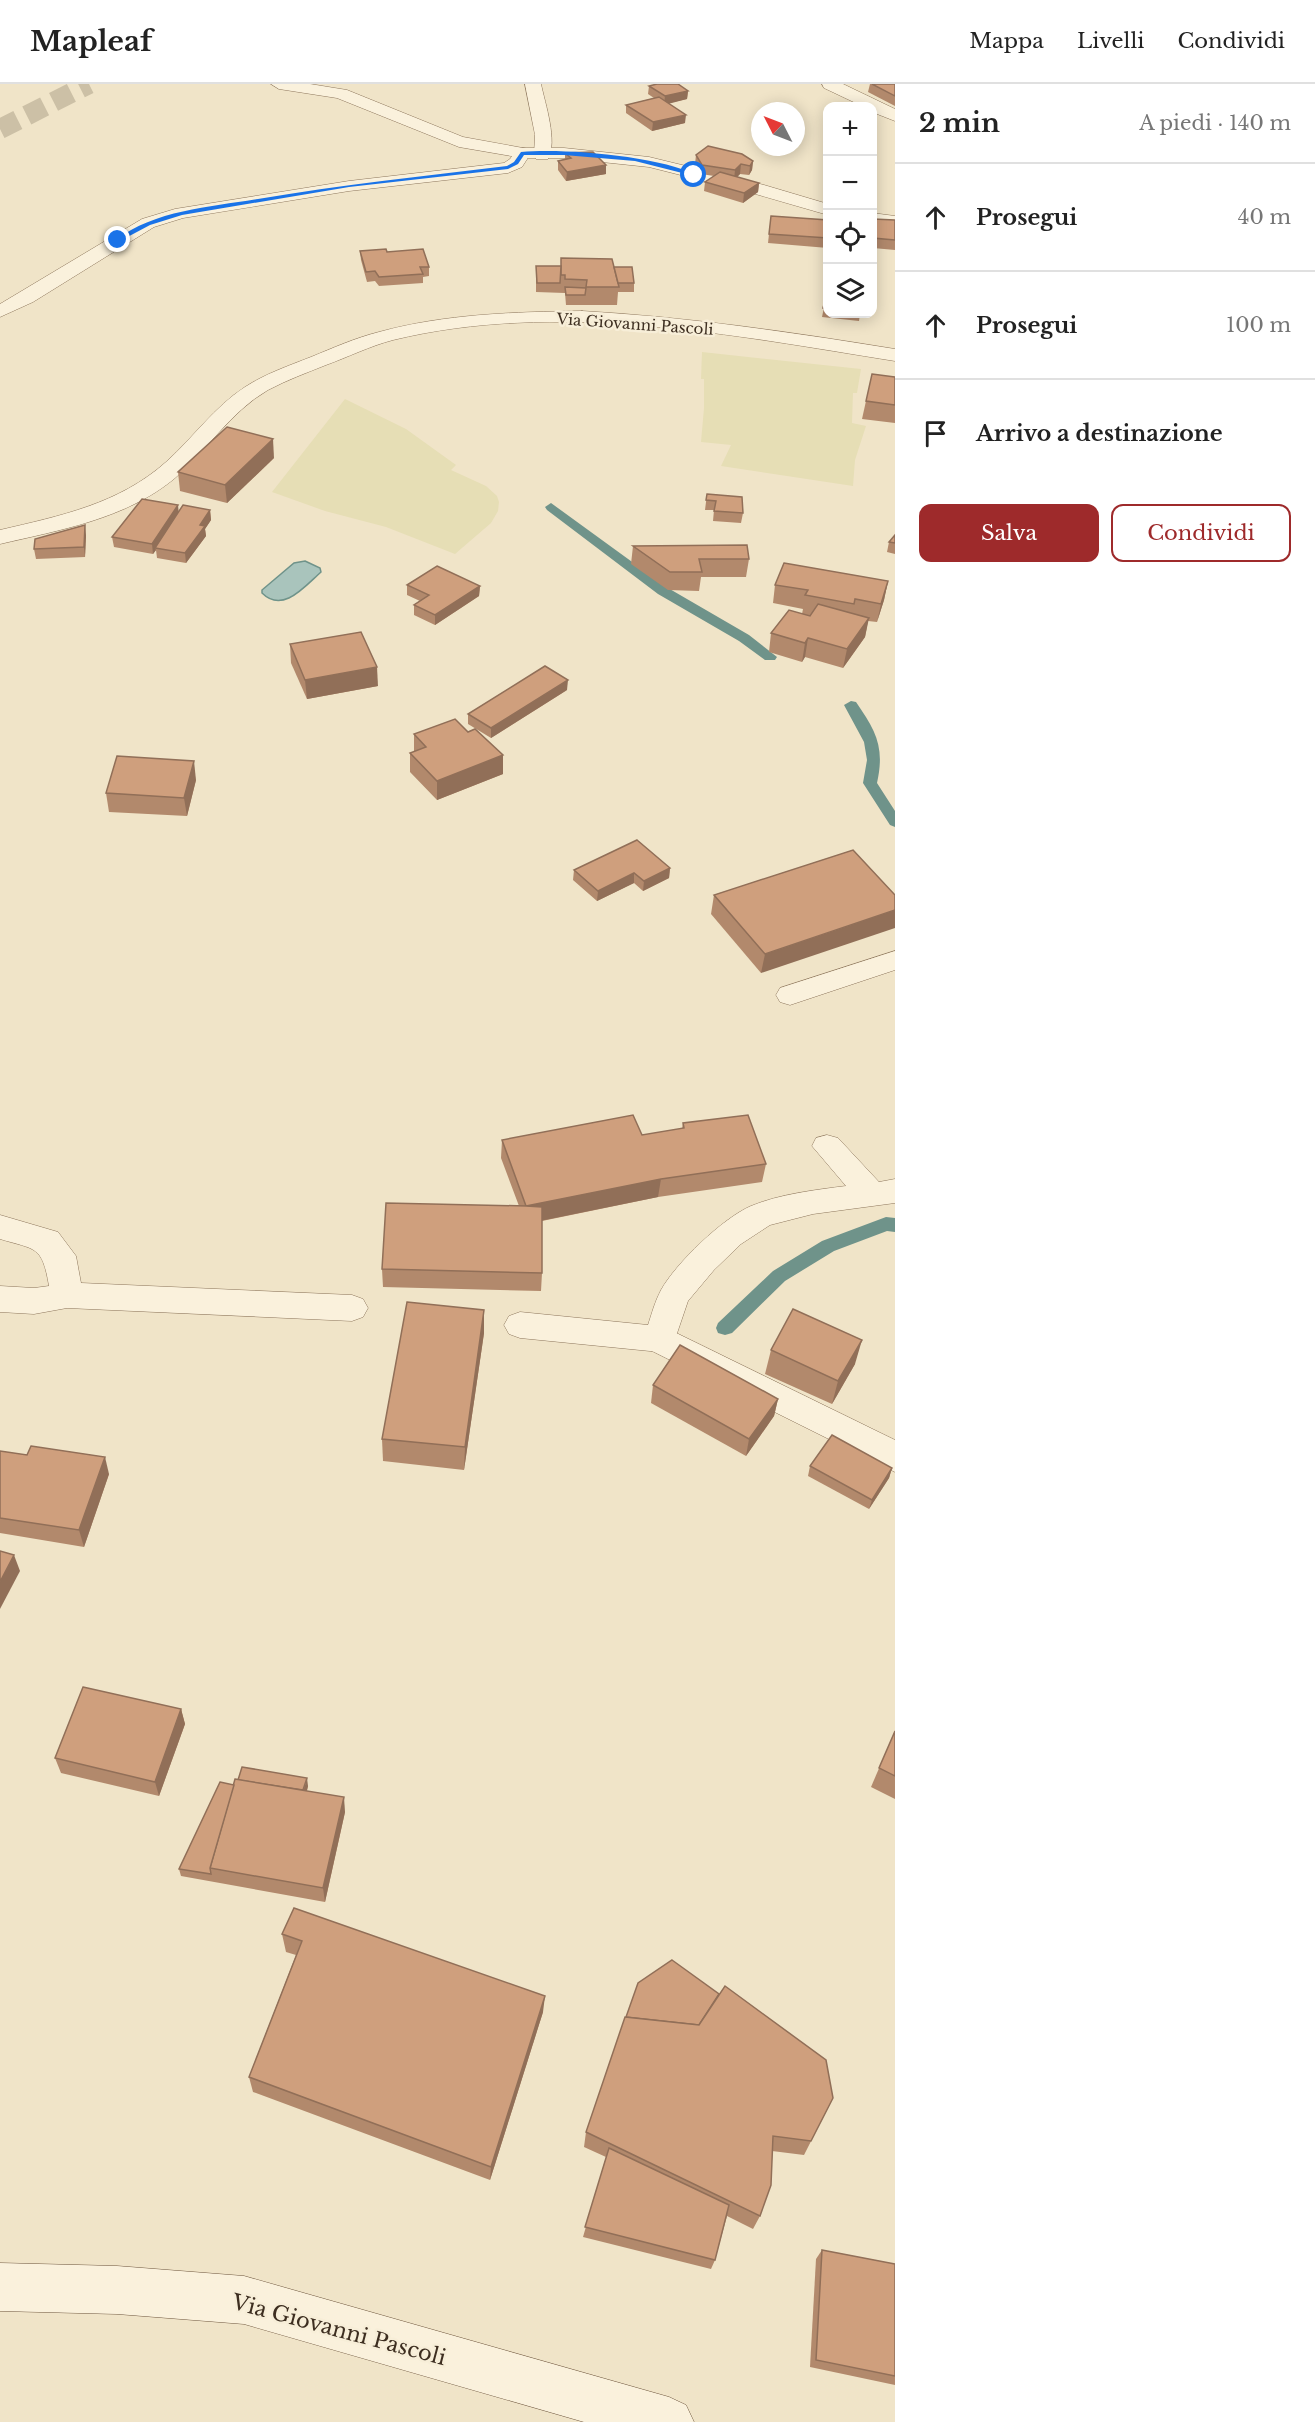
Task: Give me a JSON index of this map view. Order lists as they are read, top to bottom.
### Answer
{
  "streets": {
    "street": ["Via Giovanni Pascoli"]
  },
  "north": "top left",
  "page": {
    "header": "Mapleaf",
    "nav": ["Mappa", "Livelli", "Condividi"],
    "heading": ["2 min", "A piedi · 140 m"],
    "map_buttons": ["+", "−"],
    "list": [
      ["Prosegui", "40 m"],
      ["Prosegui", "100 m"],
      "Arrivo a destinazione"
    ],
    "buttons": ["Salva", "Condividi"]
  }
}
